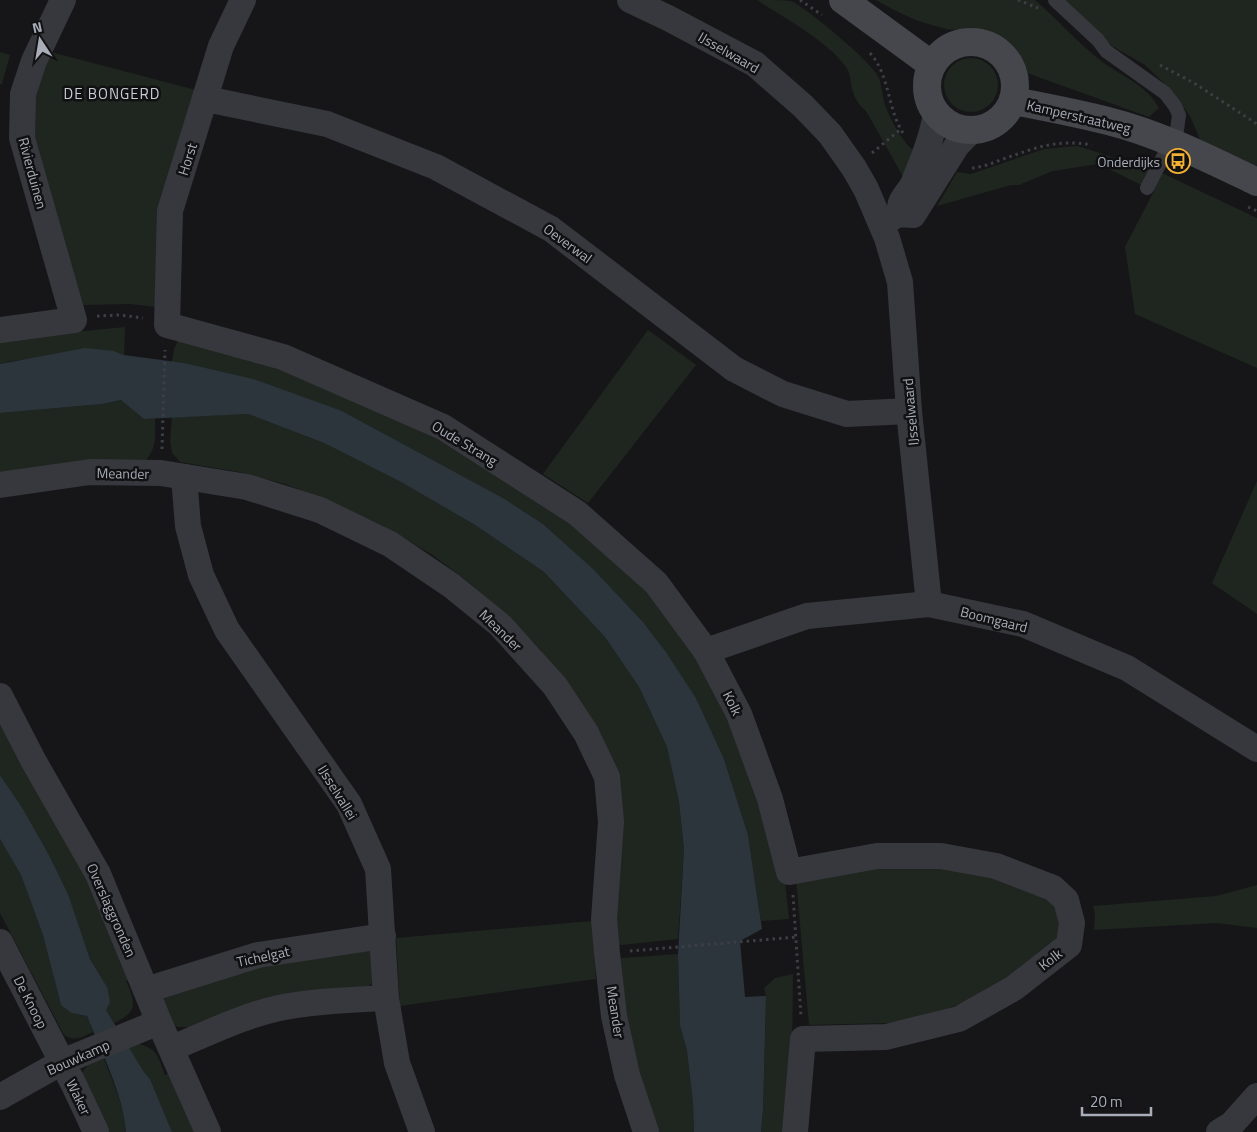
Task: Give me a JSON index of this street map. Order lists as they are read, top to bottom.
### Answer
{
  "streets": {
    "main road": ["Kamperstraatweg"],
    "street": [
      "IJsselwaard",
      "Horst",
      "Rivierduinen",
      "Oeverwal",
      "Oude Strang",
      "Meander",
      "Boomgaard",
      "Kolk",
      "IJsselvallei",
      "Overslaggronden",
      "Tichelgat",
      "De Knoop",
      "Bouwkamp",
      "Waker"
    ]
  },
  "crossings": [
    ["IJsselwaard", "Oeverwal"],
    ["IJsselwaard", "Boomgaard"],
    ["Horst", "Oeverwal"],
    ["Horst", "Oude Strang"],
    ["Oude Strang", "Boomgaard"],
    ["Oude Strang", "Kolk"],
    ["Meander", "IJsselvallei"],
    ["Boomgaard", "Kolk"],
    ["IJsselvallei", "Tichelgat"],
    ["Overslaggronden", "Tichelgat"],
    ["Overslaggronden", "Bouwkamp"],
    ["De Knoop", "Bouwkamp"],
    ["De Knoop", "Waker"],
    ["Bouwkamp", "Waker"]
  ],
  "districts": ["DE BONGERD"],
  "places": {
    "bus stop": ["Onderdijks"]
  },
  "scale_bar": "20 m",
  "north": "top"
}
